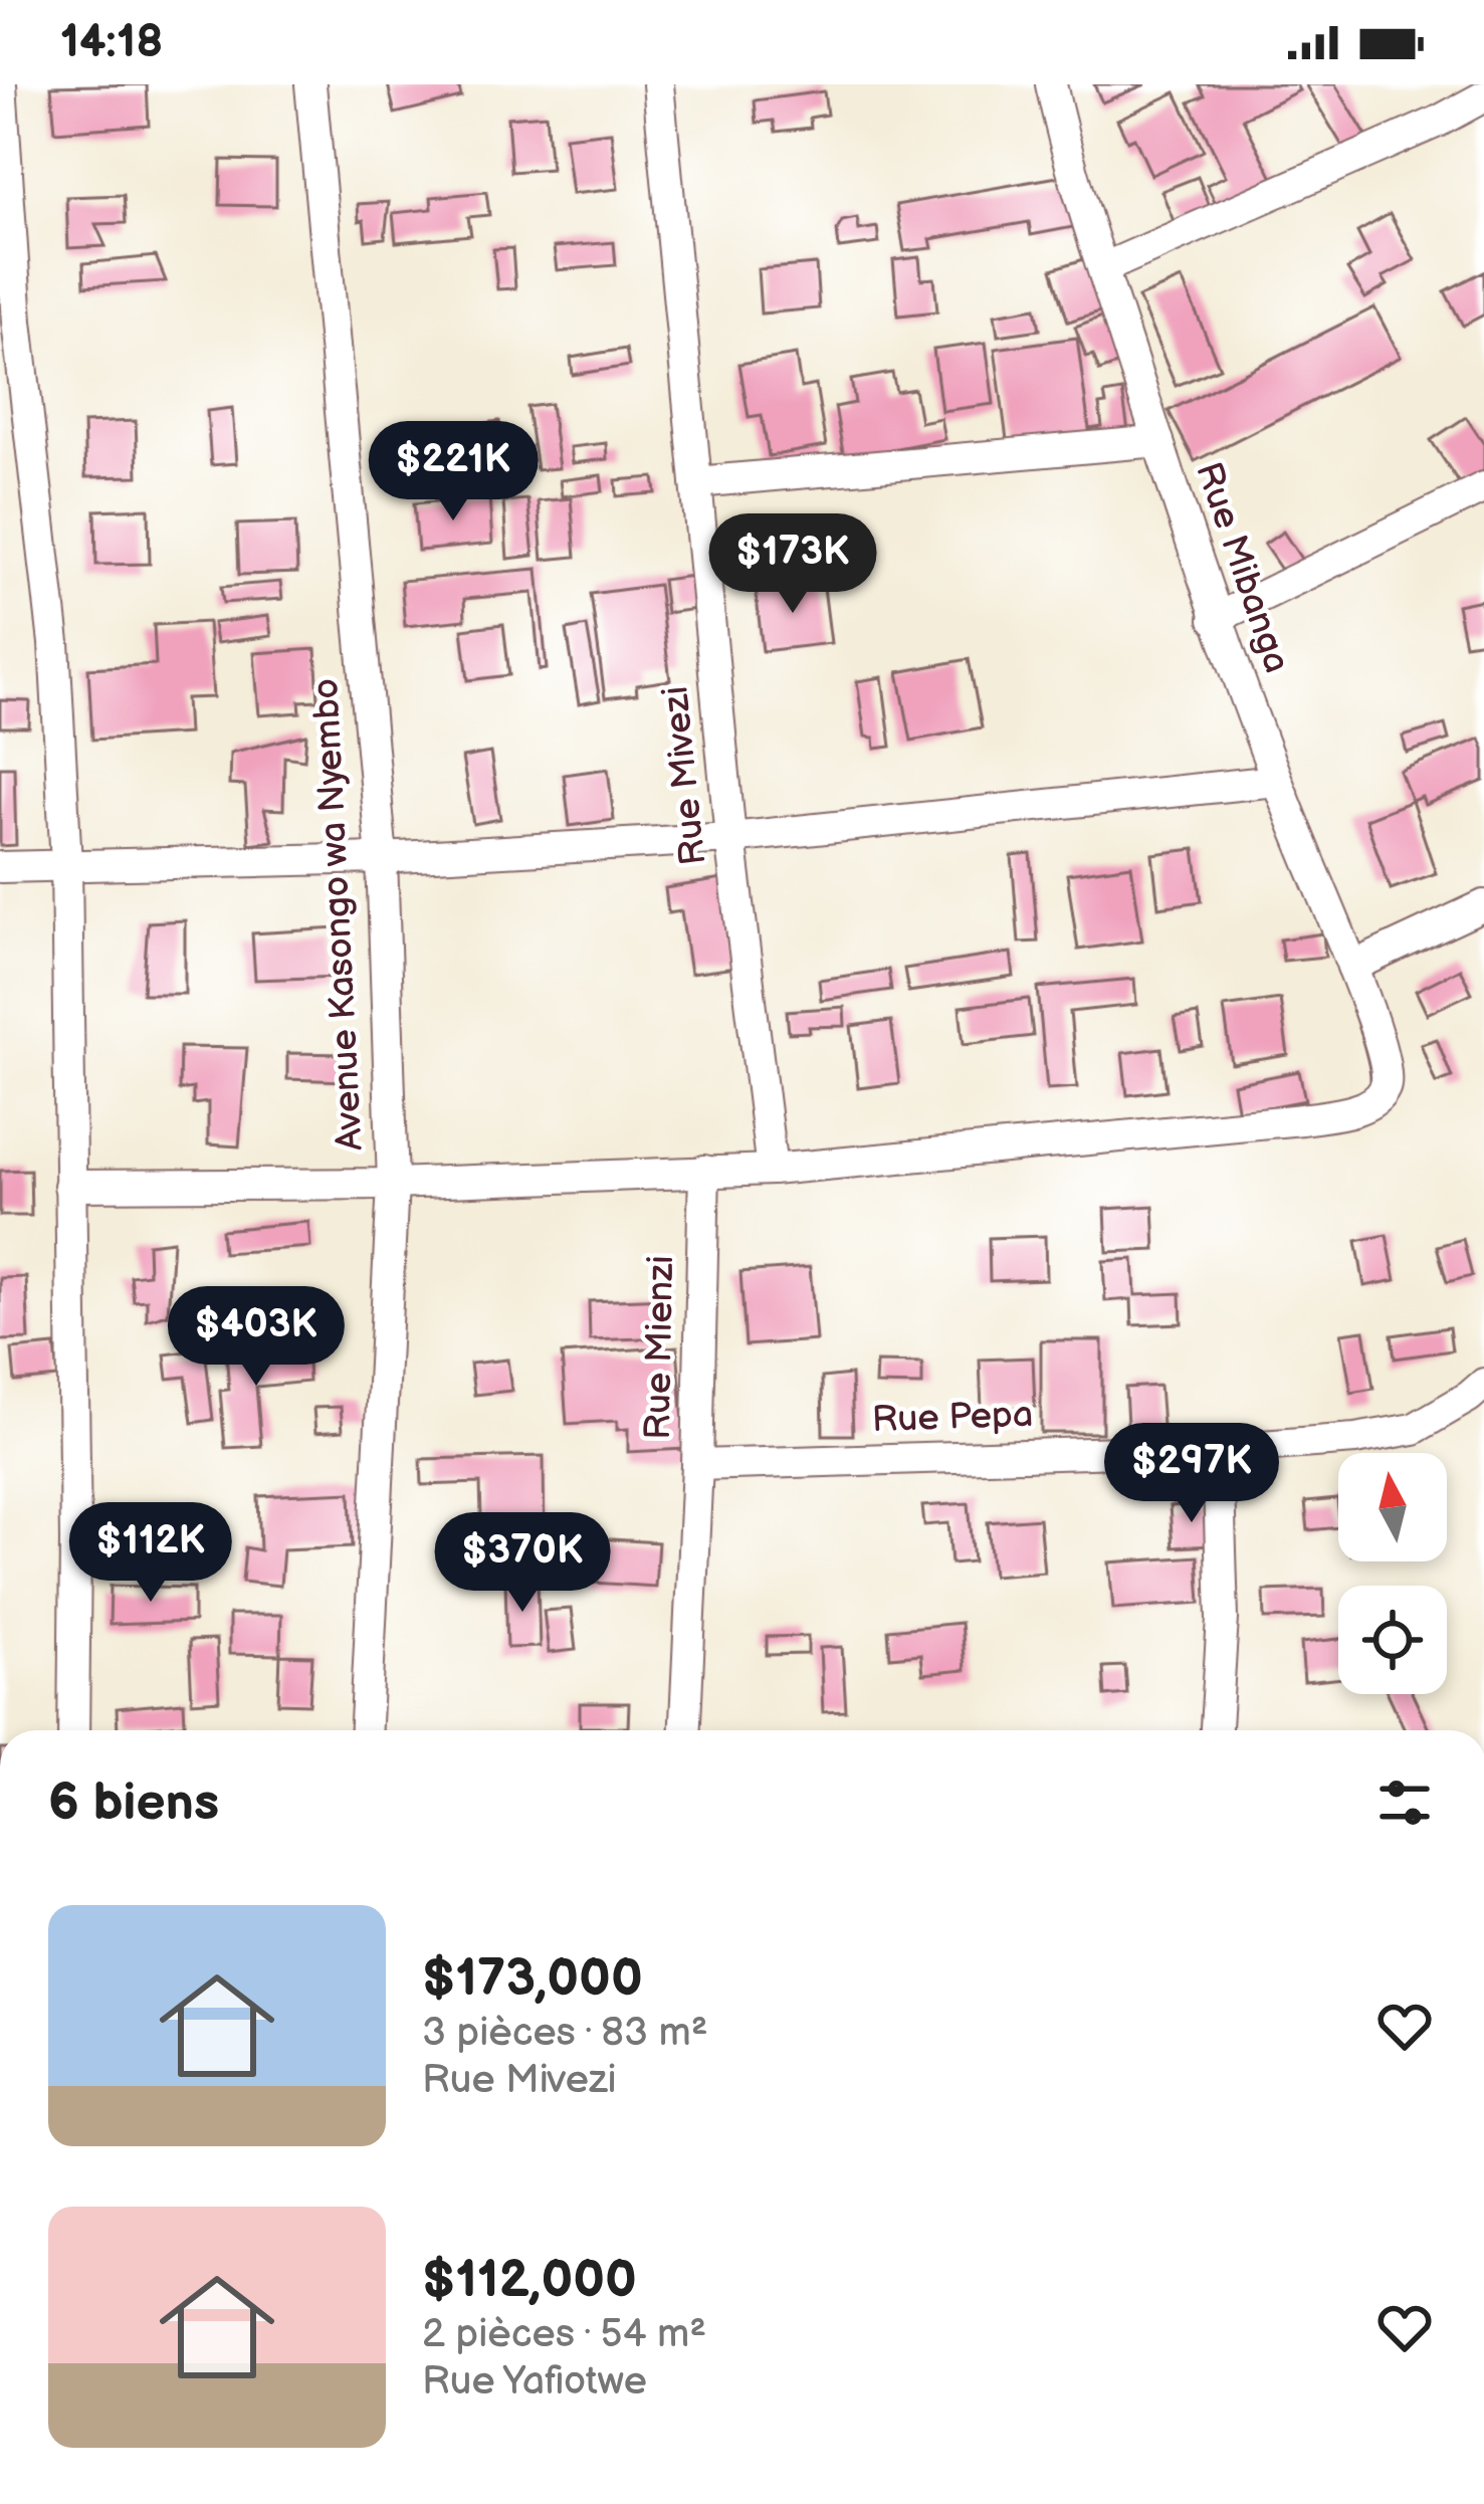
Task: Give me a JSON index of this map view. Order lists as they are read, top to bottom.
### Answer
{
  "streets": {
    "street": [
      "Rue Mibanga",
      "Rue Mivezi",
      "Avenue Kasongo wa Nyembo",
      "Rue Mienzi",
      "Rue Pepa"
    ]
  },
  "crossings": [
    ["Rue Mibanga", "Rue Mivezi"],
    ["Rue Mienzi", "Rue Pepa"]
  ],
  "north": "top",
  "page": {
    "status": "14:18",
    "price": [
      "$221K",
      "$173K",
      "$403K",
      "$297K",
      "$112K",
      "$370K"
    ],
    "heading": "6 biens",
    "list": [
      {
        "name": "$173,000",
        "note": "3 pièces · 83 m² · Rue Mivezi"
      },
      {
        "name": "$112,000",
        "note": "2 pièces · 54 m² · Rue Yafiotwe"
      }
    ]
  }
}
